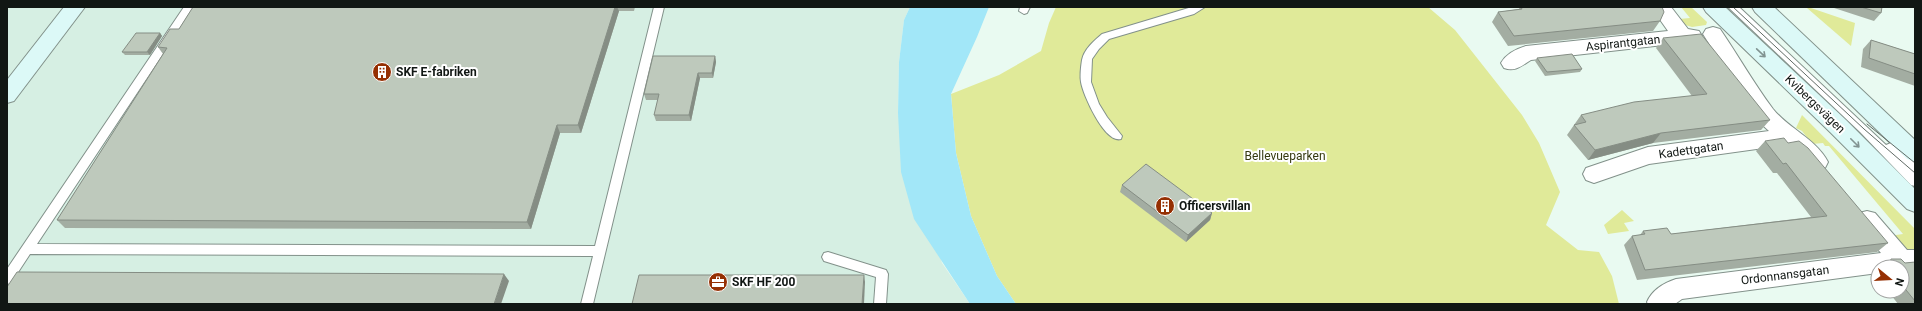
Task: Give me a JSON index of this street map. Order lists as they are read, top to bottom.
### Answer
{
  "streets": {
    "street": [
      "Aspirantgatan",
      "Kvibergsvägen",
      "Kadettgatan",
      "Ordonnansgatan"
    ]
  },
  "crossings": [
    ["Aspirantgatan", "Kvibergsvägen"]
  ],
  "parks": ["Bellevueparken"],
  "places": {
    "building": ["SKF E-fabriken", "Officersvillan"],
    "office": ["SKF HF 200"]
  },
  "north": "right"
}
